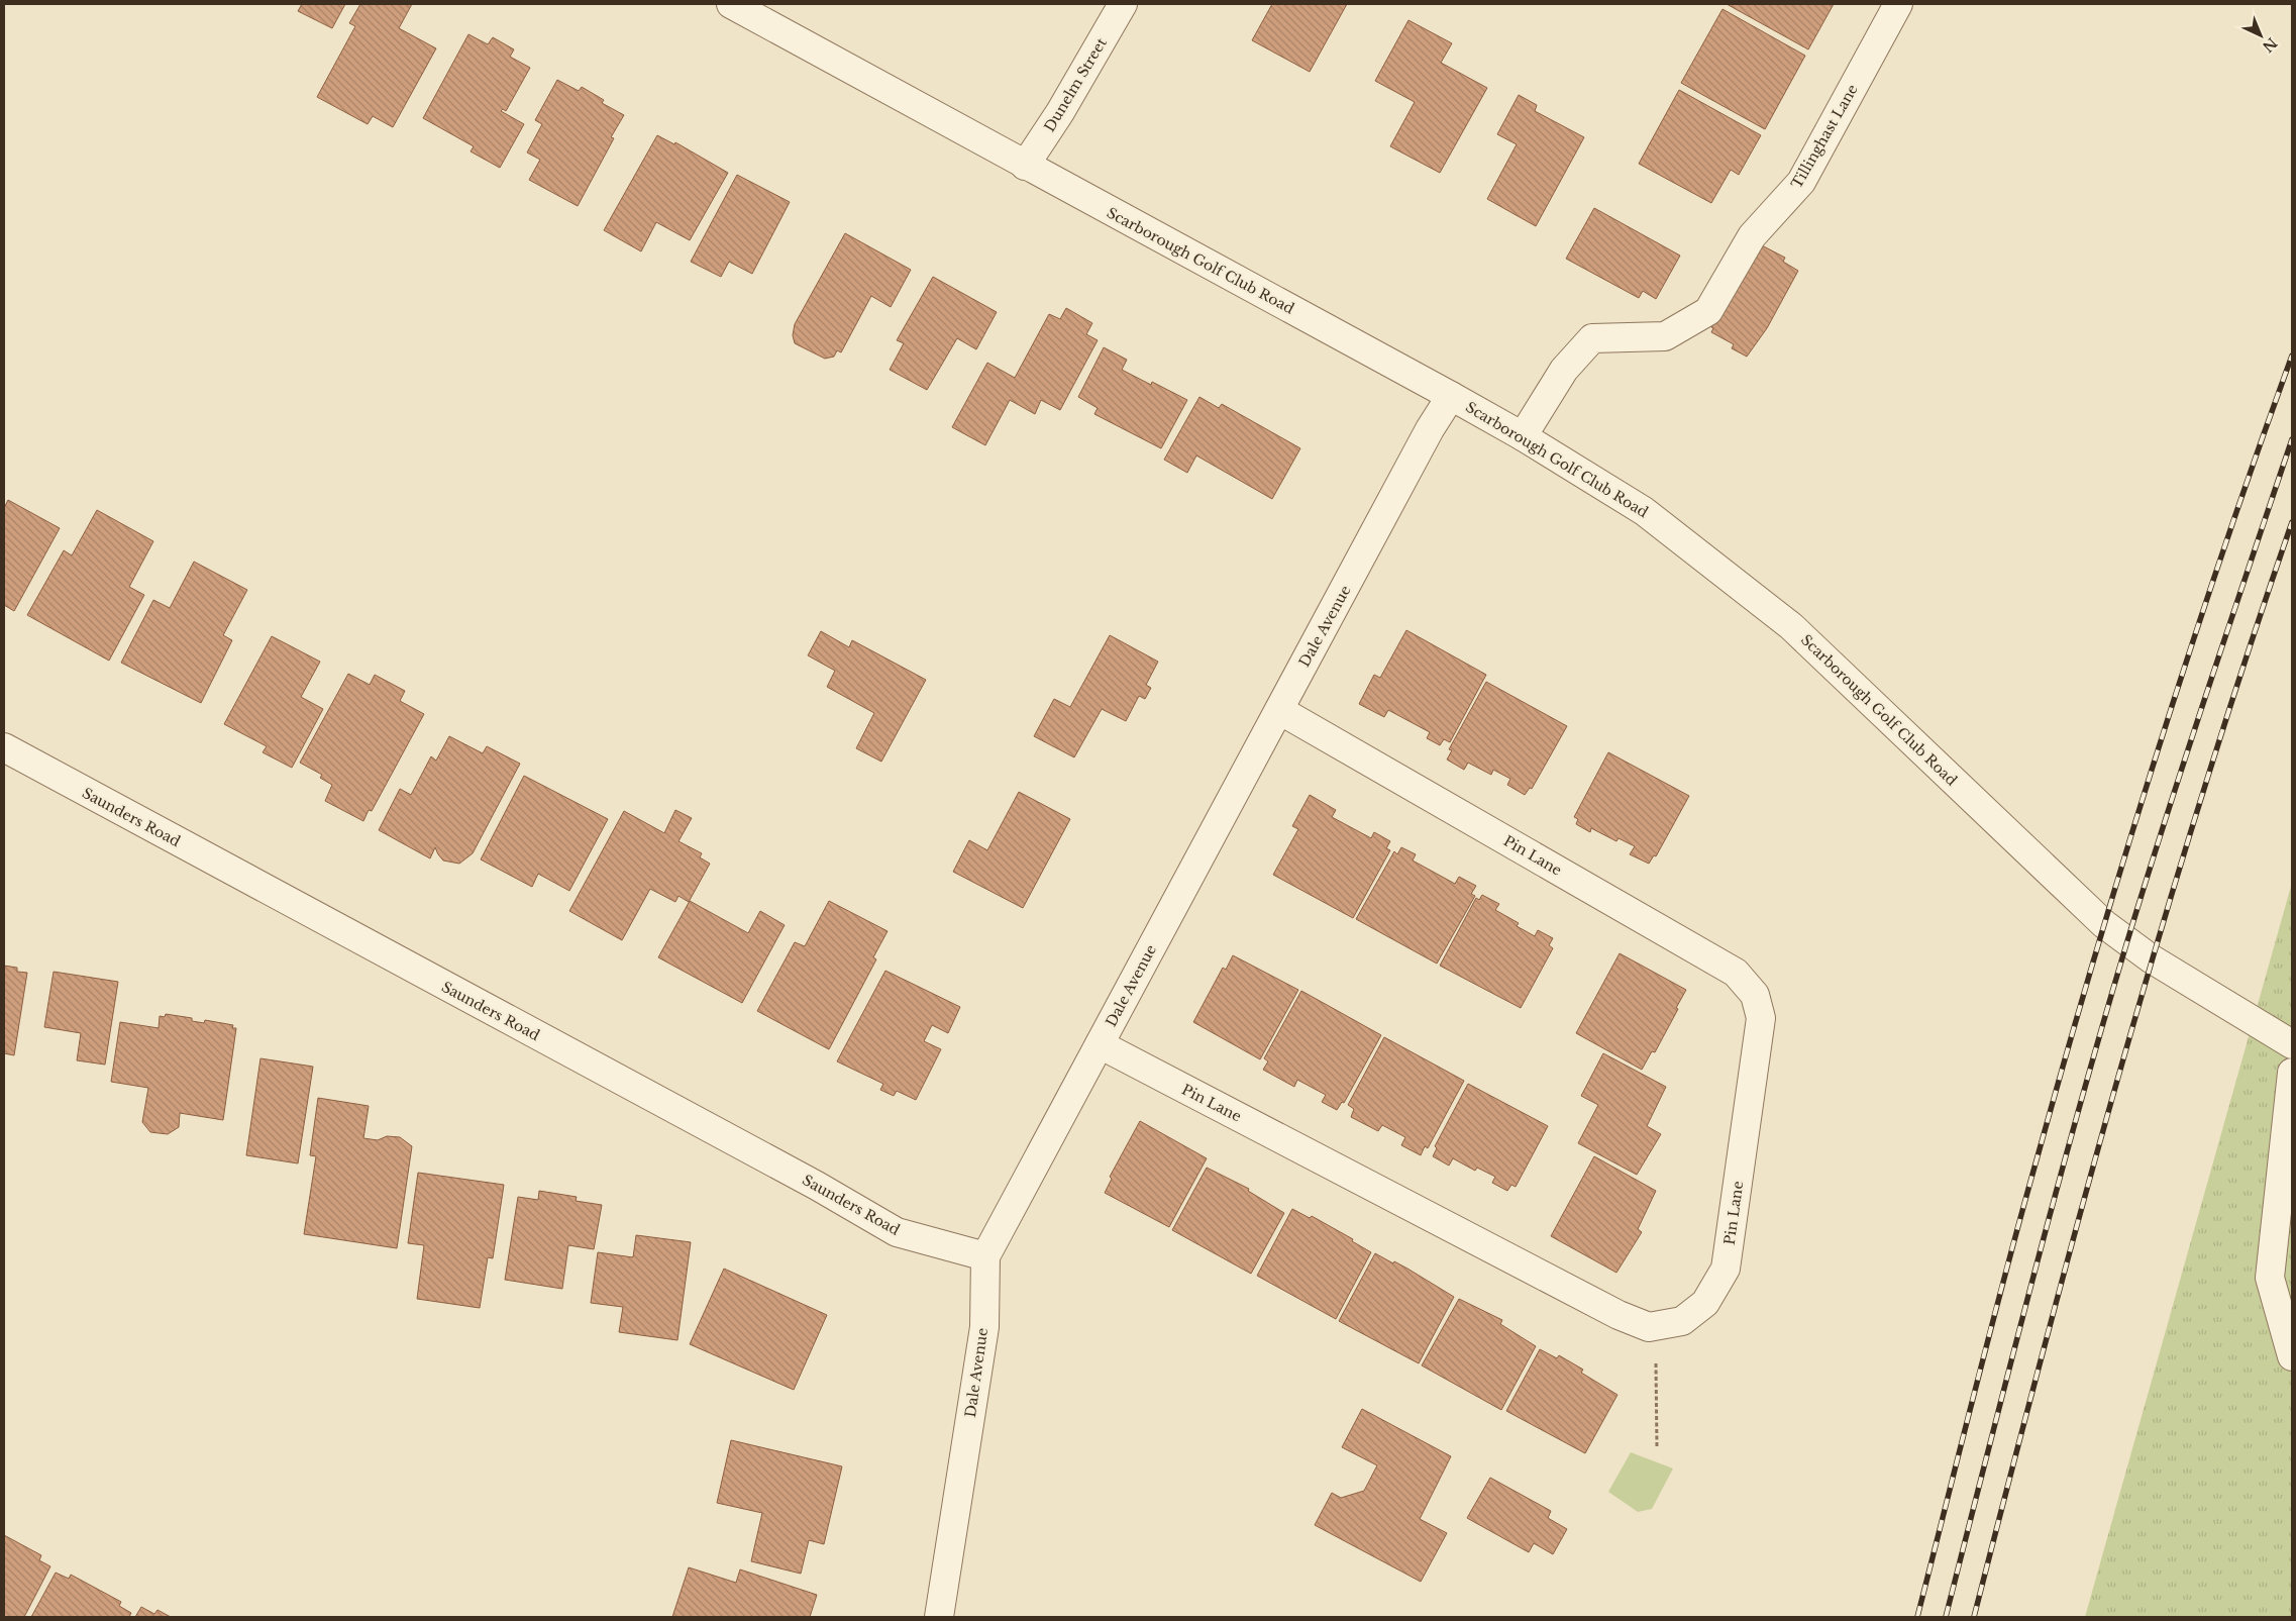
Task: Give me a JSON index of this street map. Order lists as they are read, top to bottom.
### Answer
{
  "streets": {
    "street": [
      "Dunelm Street",
      "Tillinghast Lane",
      "Scarborough Golf Club Road",
      "Dale Avenue",
      "Saunders Road",
      "Pin Lane"
    ]
  },
  "crossings": [
    ["Dunelm Street", "Scarborough Golf Club Road"],
    ["Tillinghast Lane", "Scarborough Golf Club Road"],
    ["Scarborough Golf Club Road", "Dale Avenue"],
    ["Dale Avenue", "Saunders Road"],
    ["Dale Avenue", "Pin Lane"]
  ],
  "north": "bottom right"
}
